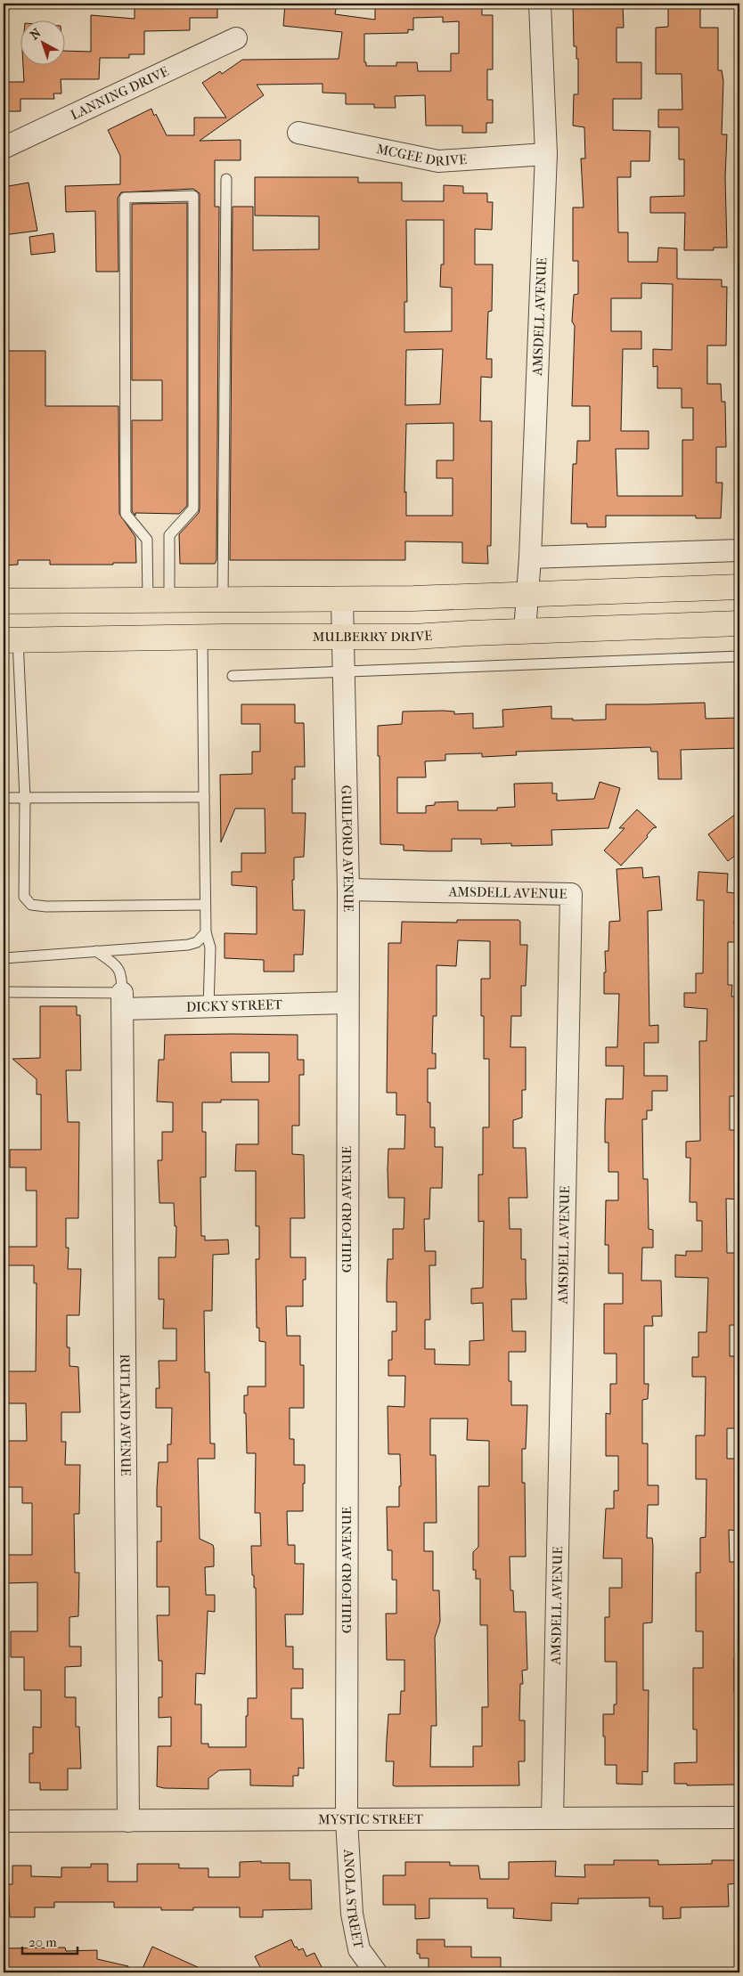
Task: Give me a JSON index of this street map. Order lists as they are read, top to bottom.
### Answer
{
  "streets": {
    "main road": ["MULBERRY DRIVE"],
    "street": [
      "LANNING DRIVE",
      "MCGEE DRIVE",
      "AMSDELL AVENUE",
      "GUILFORD AVENUE",
      "DICKY STREET",
      "RUTLAND AVENUE",
      "MYSTIC STREET",
      "ANOLA STREET"
    ]
  },
  "crossings": [
    ["MCGEE DRIVE", "AMSDELL AVENUE"],
    ["AMSDELL AVENUE", "MULBERRY DRIVE"],
    ["AMSDELL AVENUE", "GUILFORD AVENUE"],
    ["AMSDELL AVENUE", "MYSTIC STREET"],
    ["MULBERRY DRIVE", "GUILFORD AVENUE"],
    ["GUILFORD AVENUE", "DICKY STREET"],
    ["GUILFORD AVENUE", "MYSTIC STREET"],
    ["GUILFORD AVENUE", "ANOLA STREET"],
    ["DICKY STREET", "RUTLAND AVENUE"],
    ["RUTLAND AVENUE", "MYSTIC STREET"],
    ["MYSTIC STREET", "ANOLA STREET"]
  ],
  "scale_bar": "20 m",
  "north": "top left"
}
